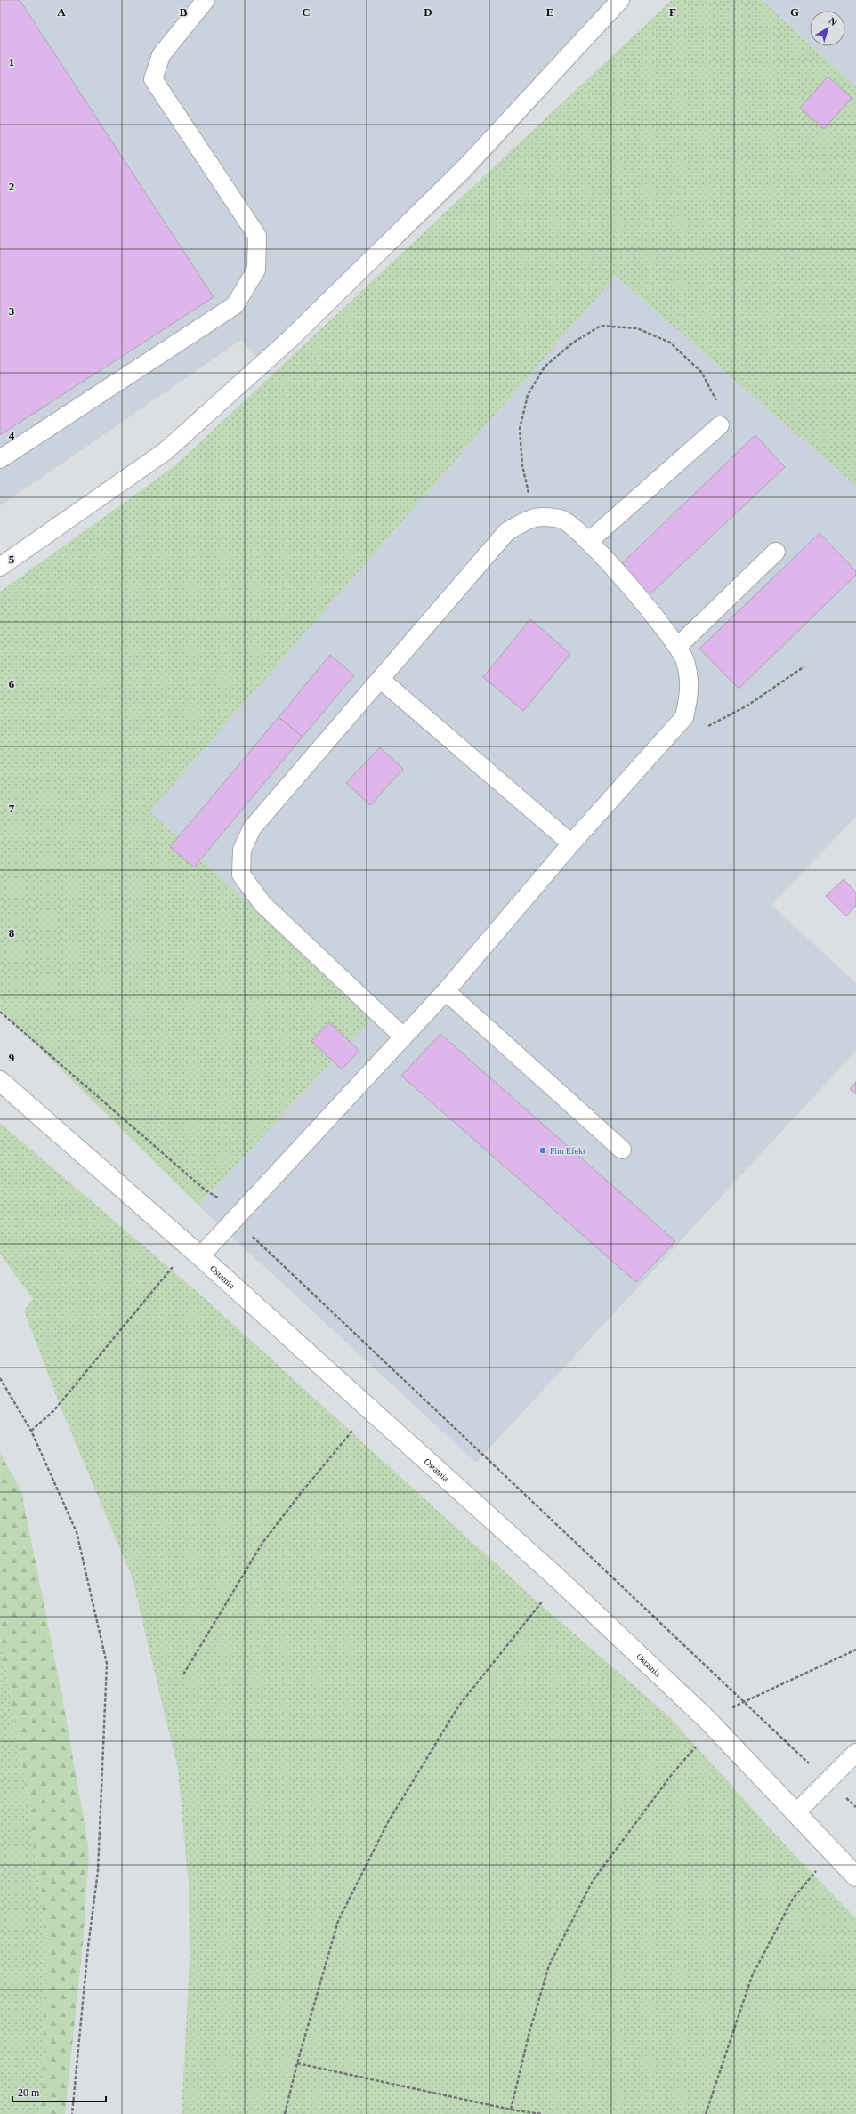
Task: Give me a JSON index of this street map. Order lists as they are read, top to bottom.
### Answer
{
  "streets": {
    "street": ["Ostatnia"]
  },
  "places": ["Fhu Efekt"],
  "scale_bar": "20 m",
  "north": "top right",
  "grid": {
    "columns": [
      "A",
      "B",
      "C",
      "D",
      "E",
      "F",
      "G"
    ],
    "rows": [
      "1",
      "2",
      "3",
      "4",
      "5",
      "6",
      "7",
      "8",
      "9"
    ]
  }
}
